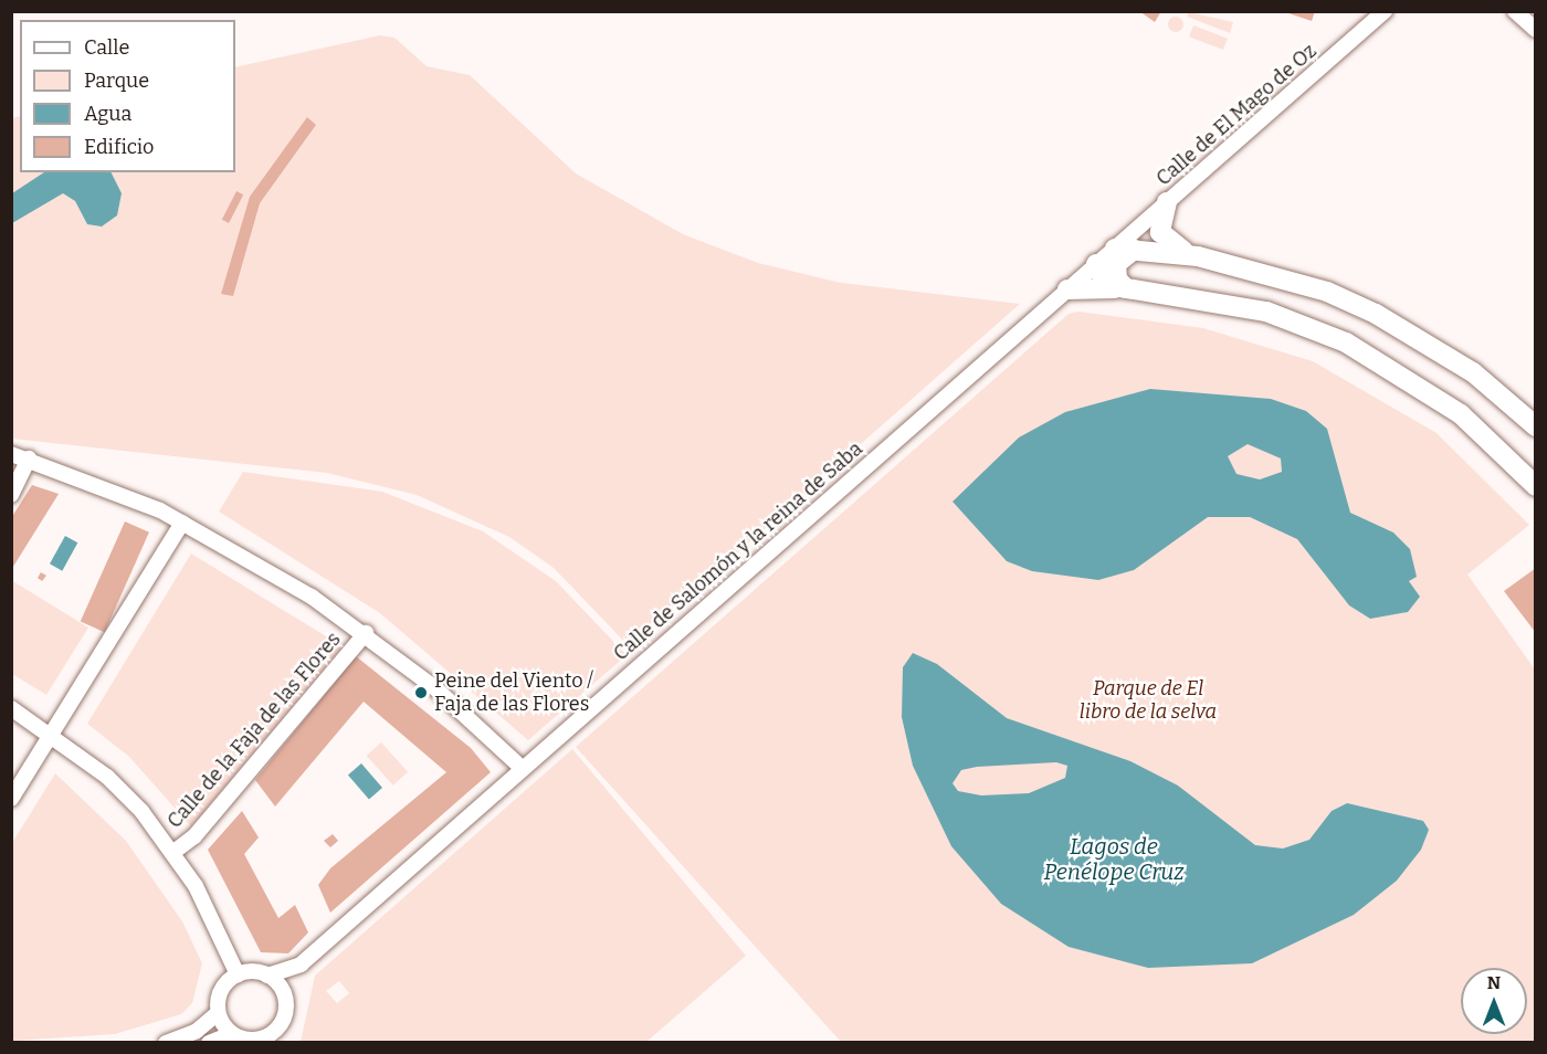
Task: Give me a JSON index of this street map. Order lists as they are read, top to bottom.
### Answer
{
  "streets": {
    "street": ["Calle de El Mago de Oz", "Calle de Salomón y la reina de Saba", "Calle de la Faja de las Flores"]
  },
  "crossings": [
    ["Calle de El Mago de Oz", "Calle de Salomón y la reina de Saba"]
  ],
  "water": ["Lagos de Penélope Cruz"],
  "parks": ["Parque de El libro de la selva"],
  "places": ["Peine del Viento / Faja de las Flores"],
  "legend": [
    "Calle",
    "Parque",
    "Agua",
    "Edificio"
  ],
  "north": "top"
}
